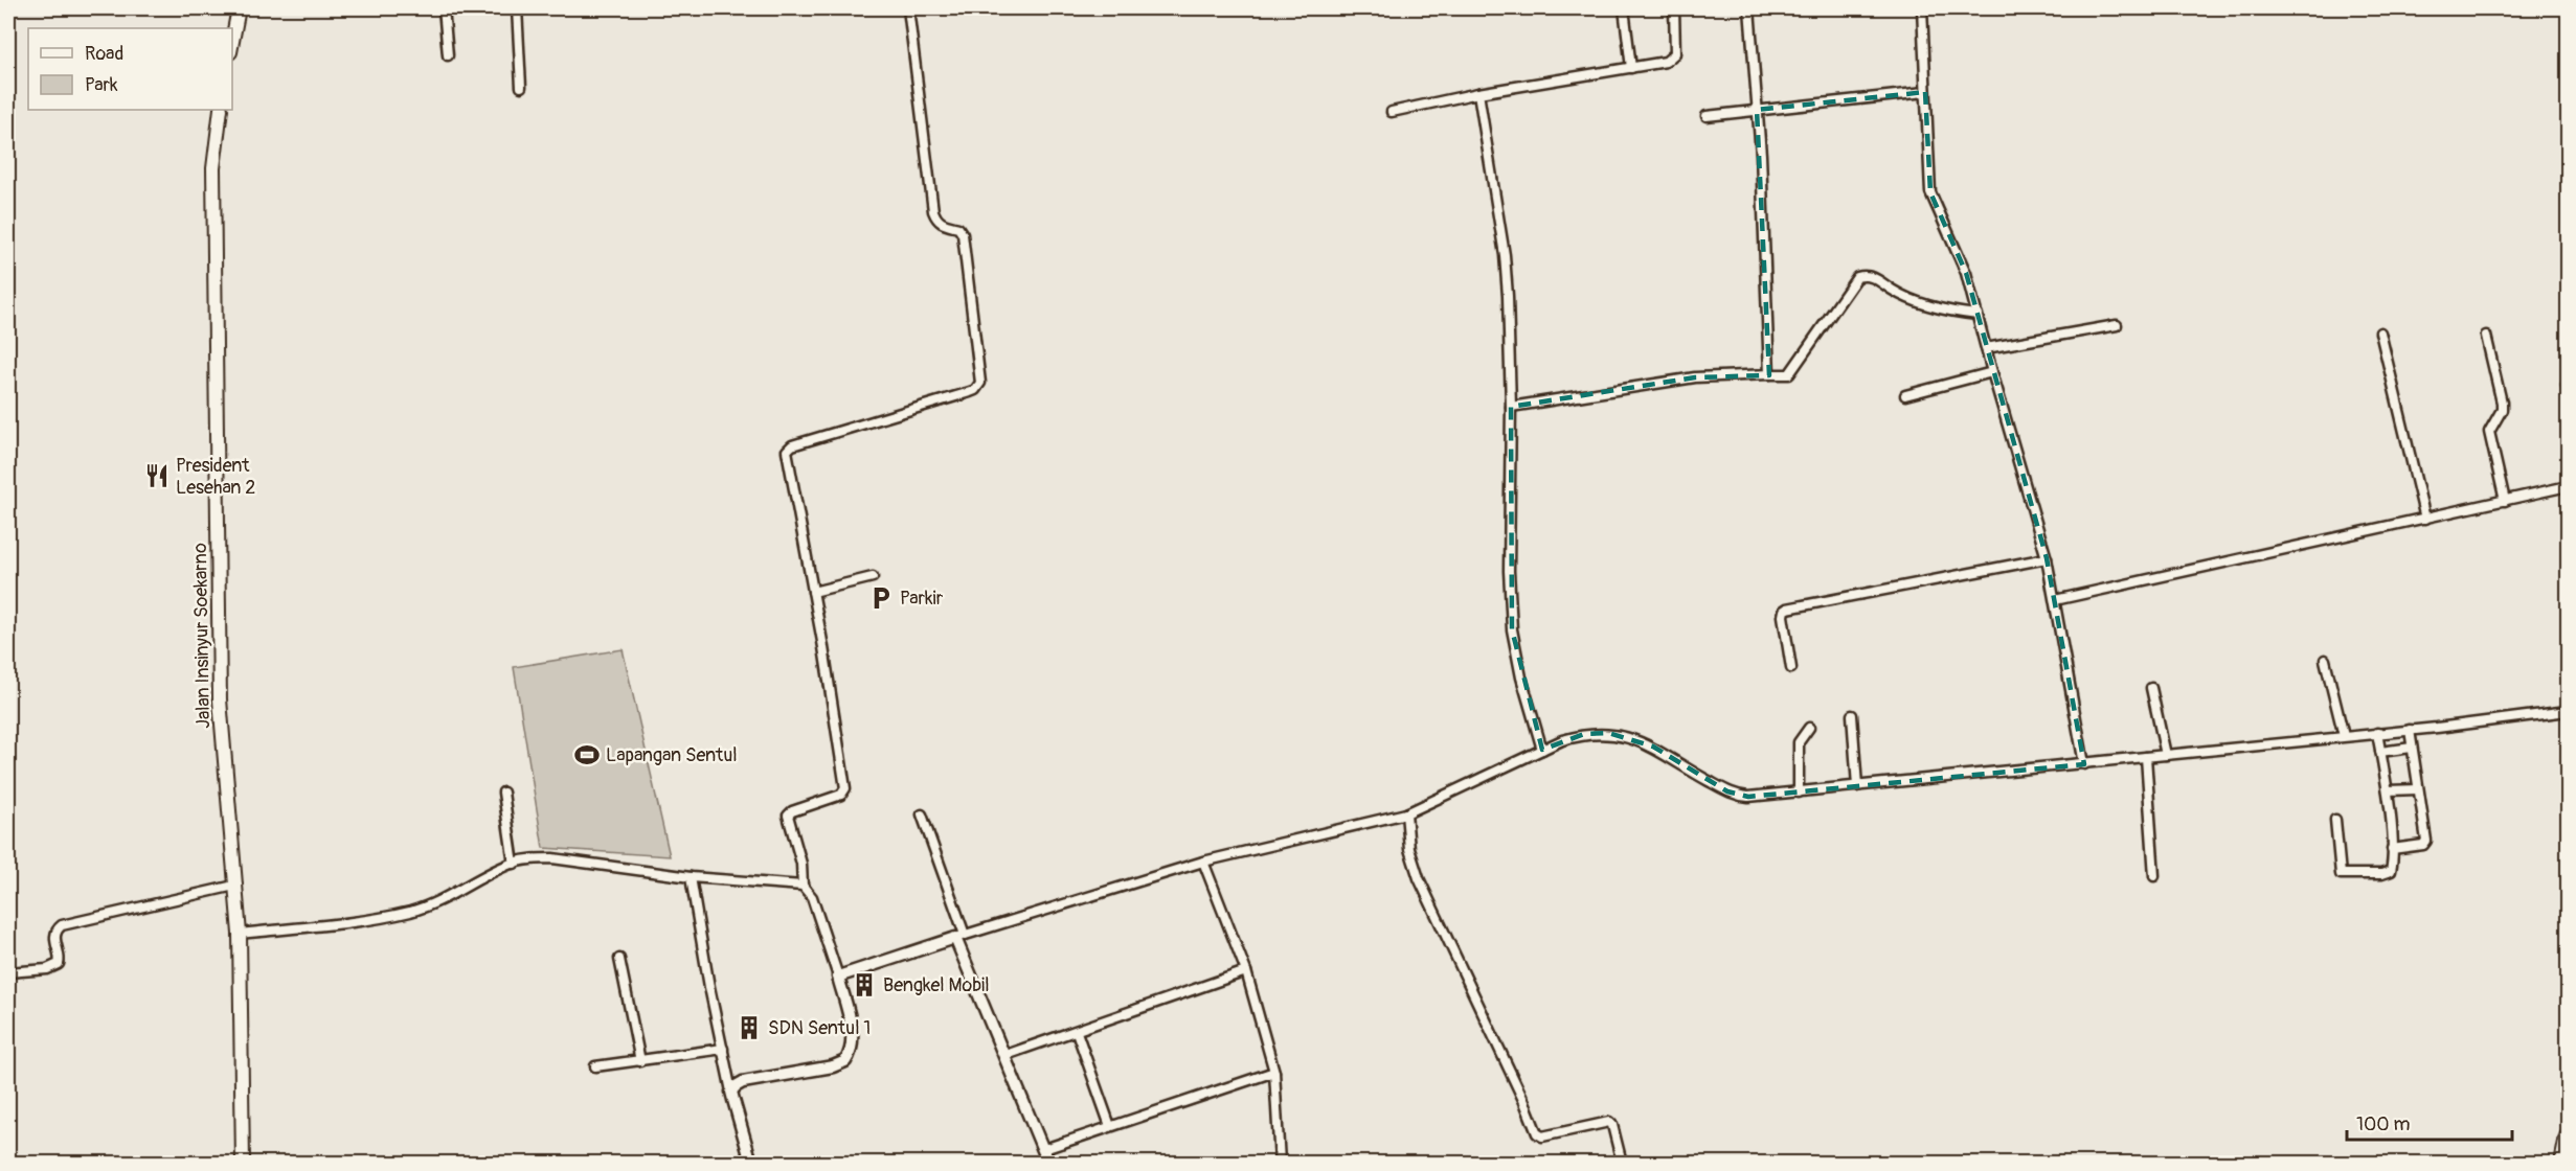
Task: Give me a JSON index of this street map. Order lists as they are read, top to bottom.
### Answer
{
  "streets": {
    "main road": ["Jalan Insinyur Soekarno"]
  },
  "places": {
    "restaurant": ["President Lesehan 2"],
    "parking": ["Parkir"],
    "sports": ["Lapangan Sentul"],
    "building": ["Bengkel Mobil", "SDN Sentul 1"]
  },
  "legend": ["Road", "Park"],
  "scale_bar": "100 m"
}
